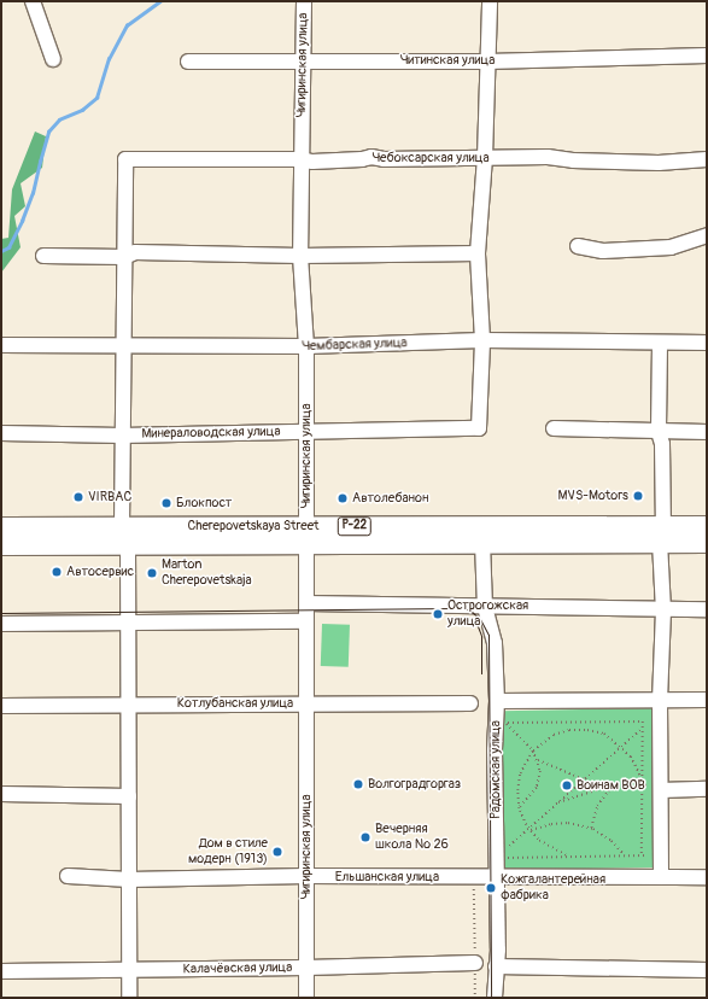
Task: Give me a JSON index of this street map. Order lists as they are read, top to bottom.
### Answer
{
  "streets": {
    "highway": ["Cherepovetskaya Street", "Р-22"],
    "street": [
      "Читинская улица",
      "Чигиринская улица",
      "Чебоксарская улица",
      "Чембарская улица",
      "Минераловодская улица",
      "Котлубанская улица",
      "Радомская улица",
      "Ельшанская улица",
      "Калачёвская улица"
    ]
  },
  "crossings": [
    ["Читинская улица", "Чигиринская улица"],
    ["Чигиринская улица", "Чебоксарская улица"],
    ["Чигиринская улица", "Чембарская улица"],
    ["Чигиринская улица", "Минераловодская улица"],
    ["Чигиринская улица", "Cherepovetskaya Street"],
    ["Чигиринская улица", "Котлубанская улица"],
    ["Чигиринская улица", "Ельшанская улица"],
    ["Чигиринская улица", "Калачёвская улица"],
    ["Чембарская улица", "Минераловодская улица"],
    ["Cherepovetskaya Street", "Радомская улица"],
    ["Радомская улица", "Ельшанская улица"]
  ],
  "places": [
    "MVS-Motors",
    "VIRBAC",
    "Автолебанон",
    "Блокпост",
    "Автосервис",
    "Marton Cherepovetskaja",
    "Острогожская улица",
    "Волгоградгоргаз",
    "Воинам ВОВ",
    "Вечерняя школа № 26",
    "Дом в стиле модерн (1913)",
    "Кожгалантерейная фабрика"
  ]
}
